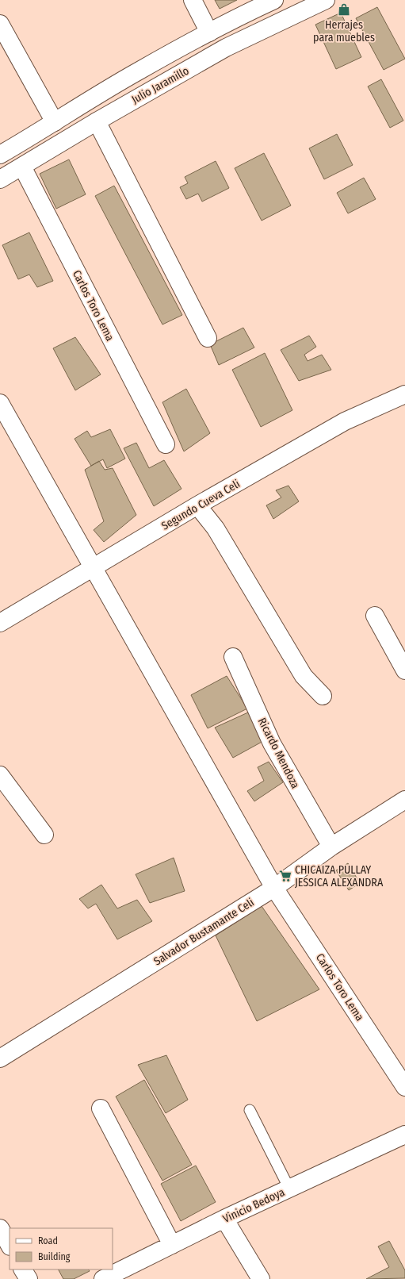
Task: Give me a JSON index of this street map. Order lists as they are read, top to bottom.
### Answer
{
  "streets": {
    "street": [
      "Julio Jaramillo",
      "Carlos Toro Lema",
      "Segundo Cueva Celi",
      "Ricardo Mendoza",
      "Salvador Bustamante Celi",
      "Vinicio Bedoya"
    ]
  },
  "crossings": [
    ["Julio Jaramillo", "Carlos Toro Lema"],
    ["Carlos Toro Lema", "Segundo Cueva Celi"],
    ["Carlos Toro Lema", "Salvador Bustamante Celi"],
    ["Ricardo Mendoza", "Salvador Bustamante Celi"]
  ],
  "places": {
    "shop": ["Herrajes para muebles"],
    "supermarket": ["CHICAIZA PULLAY JESSICA ALEXANDRA"]
  },
  "legend": ["Road", "Building"]
}
